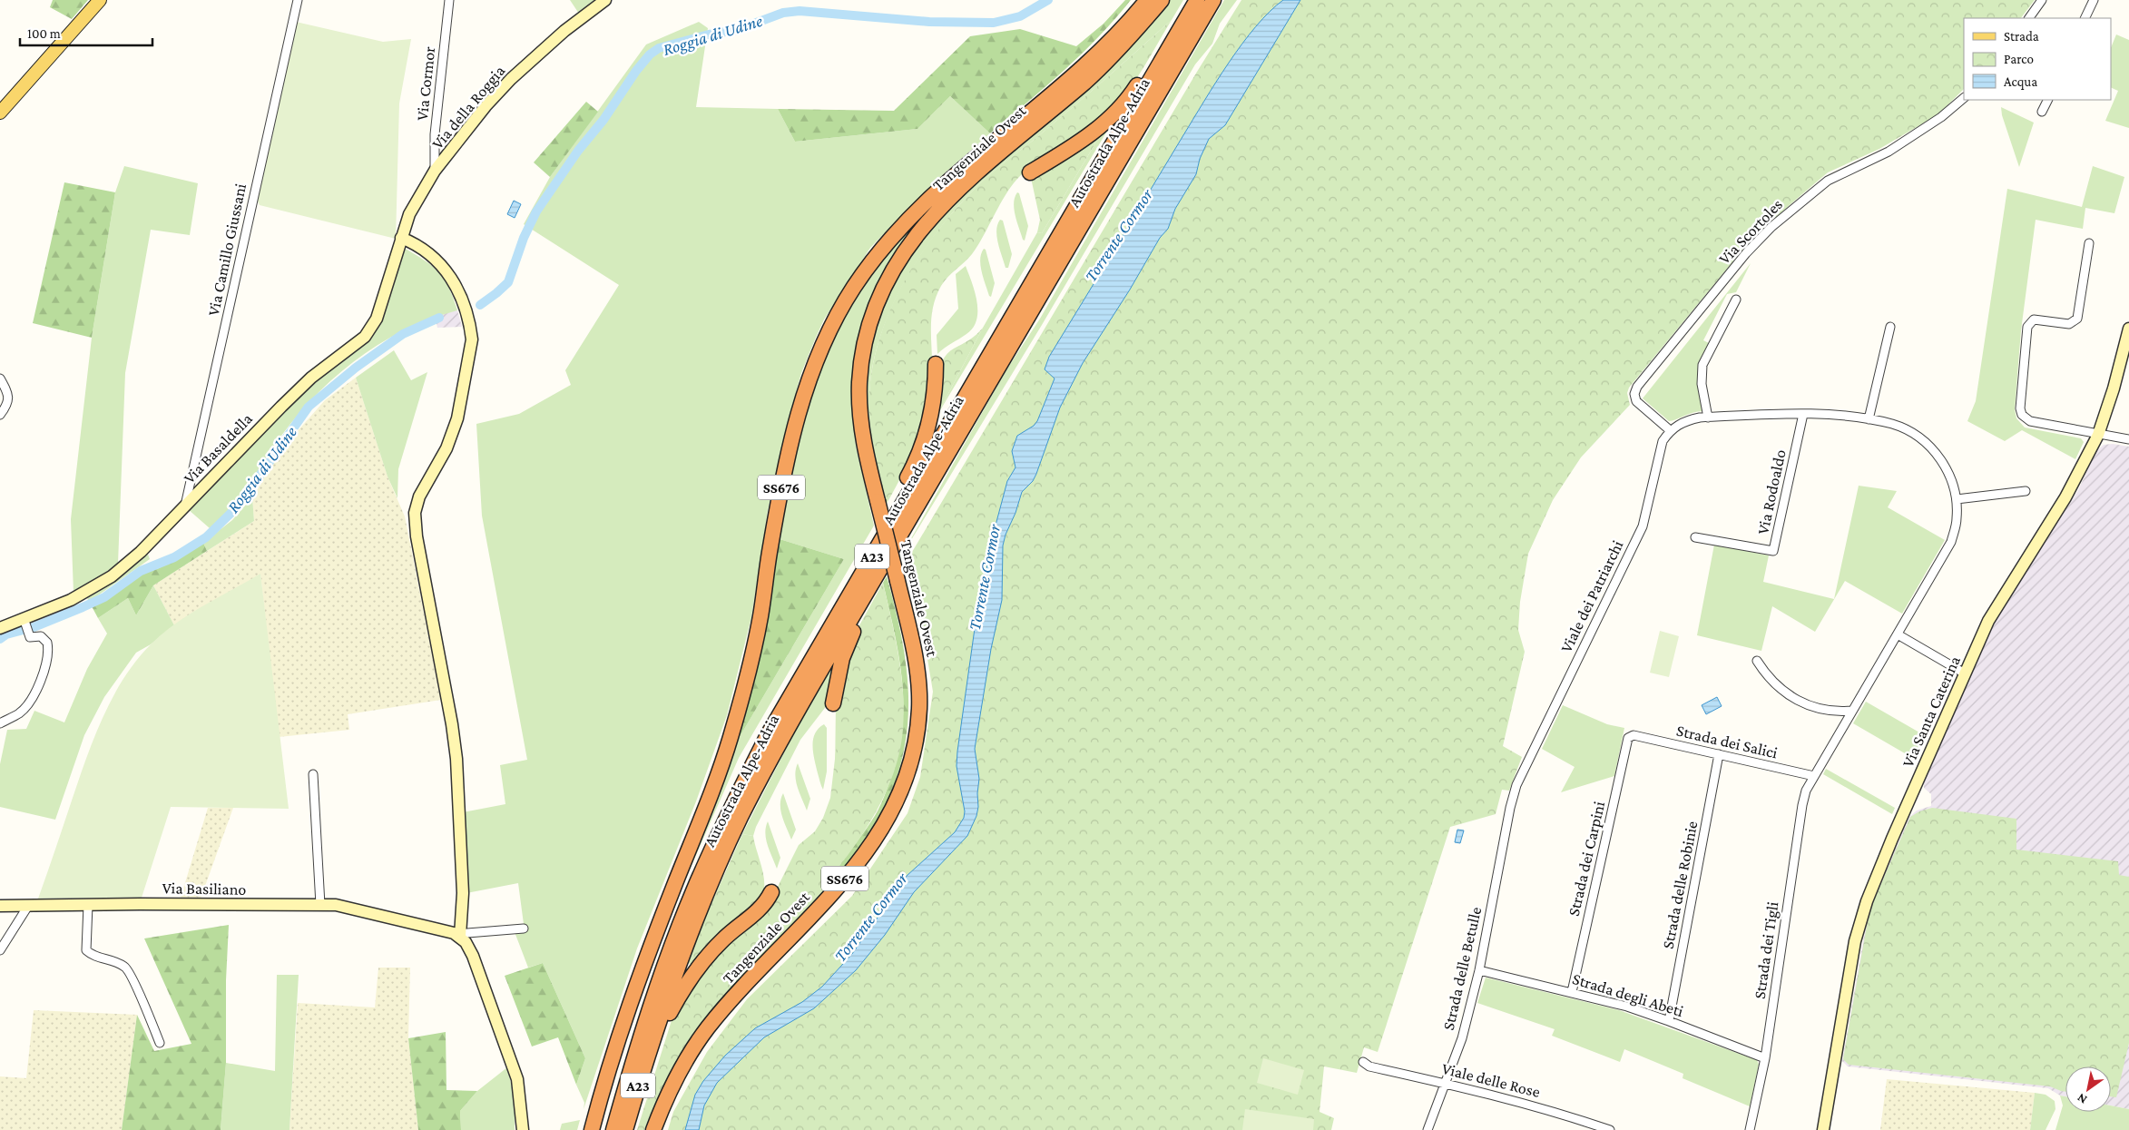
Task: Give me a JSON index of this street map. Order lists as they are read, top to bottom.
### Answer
{
  "streets": {
    "highway": [
      "Autostrada Alpe-Adria",
      "Tangenziale Ovest",
      "SS676",
      "A23"
    ],
    "street": [
      "Via Cormor",
      "Via della Roggia",
      "Via Scortoles",
      "Via Camillo Giussani",
      "Via Basaldella",
      "Via Rodoaldo",
      "Viale dei Patriarchi",
      "Via Santa Caterina",
      "Strada dei Salici",
      "Strada dei Carpini",
      "Strada delle Robinie",
      "Via Basiliano",
      "Strada dei Tigli",
      "Strada delle Betulle",
      "Strada degli Abeti",
      "Viale delle Rose"
    ]
  },
  "crossings": [
    ["Via Cormor", "Via della Roggia"],
    ["Via della Roggia", "Via Basaldella"],
    ["Via Scortoles", "Viale dei Patriarchi"],
    ["Via Camillo Giussani", "Via Basaldella"],
    ["Viale dei Patriarchi", "Strada delle Betulle"],
    ["Strada dei Salici", "Strada dei Carpini"],
    ["Strada dei Salici", "Strada delle Robinie"],
    ["Strada dei Salici", "Strada dei Tigli"],
    ["Strada dei Carpini", "Strada degli Abeti"],
    ["Strada delle Robinie", "Strada degli Abeti"],
    ["Strada dei Tigli", "Strada degli Abeti"],
    ["Strada delle Betulle", "Strada degli Abeti"],
    ["Strada delle Betulle", "Viale delle Rose"]
  ],
  "water": ["Roggia di Udine", "Torrente Cormor"],
  "legend": ["Strada", "Parco", "Acqua"],
  "scale_bar": "100 m",
  "north": "bottom left"
}
